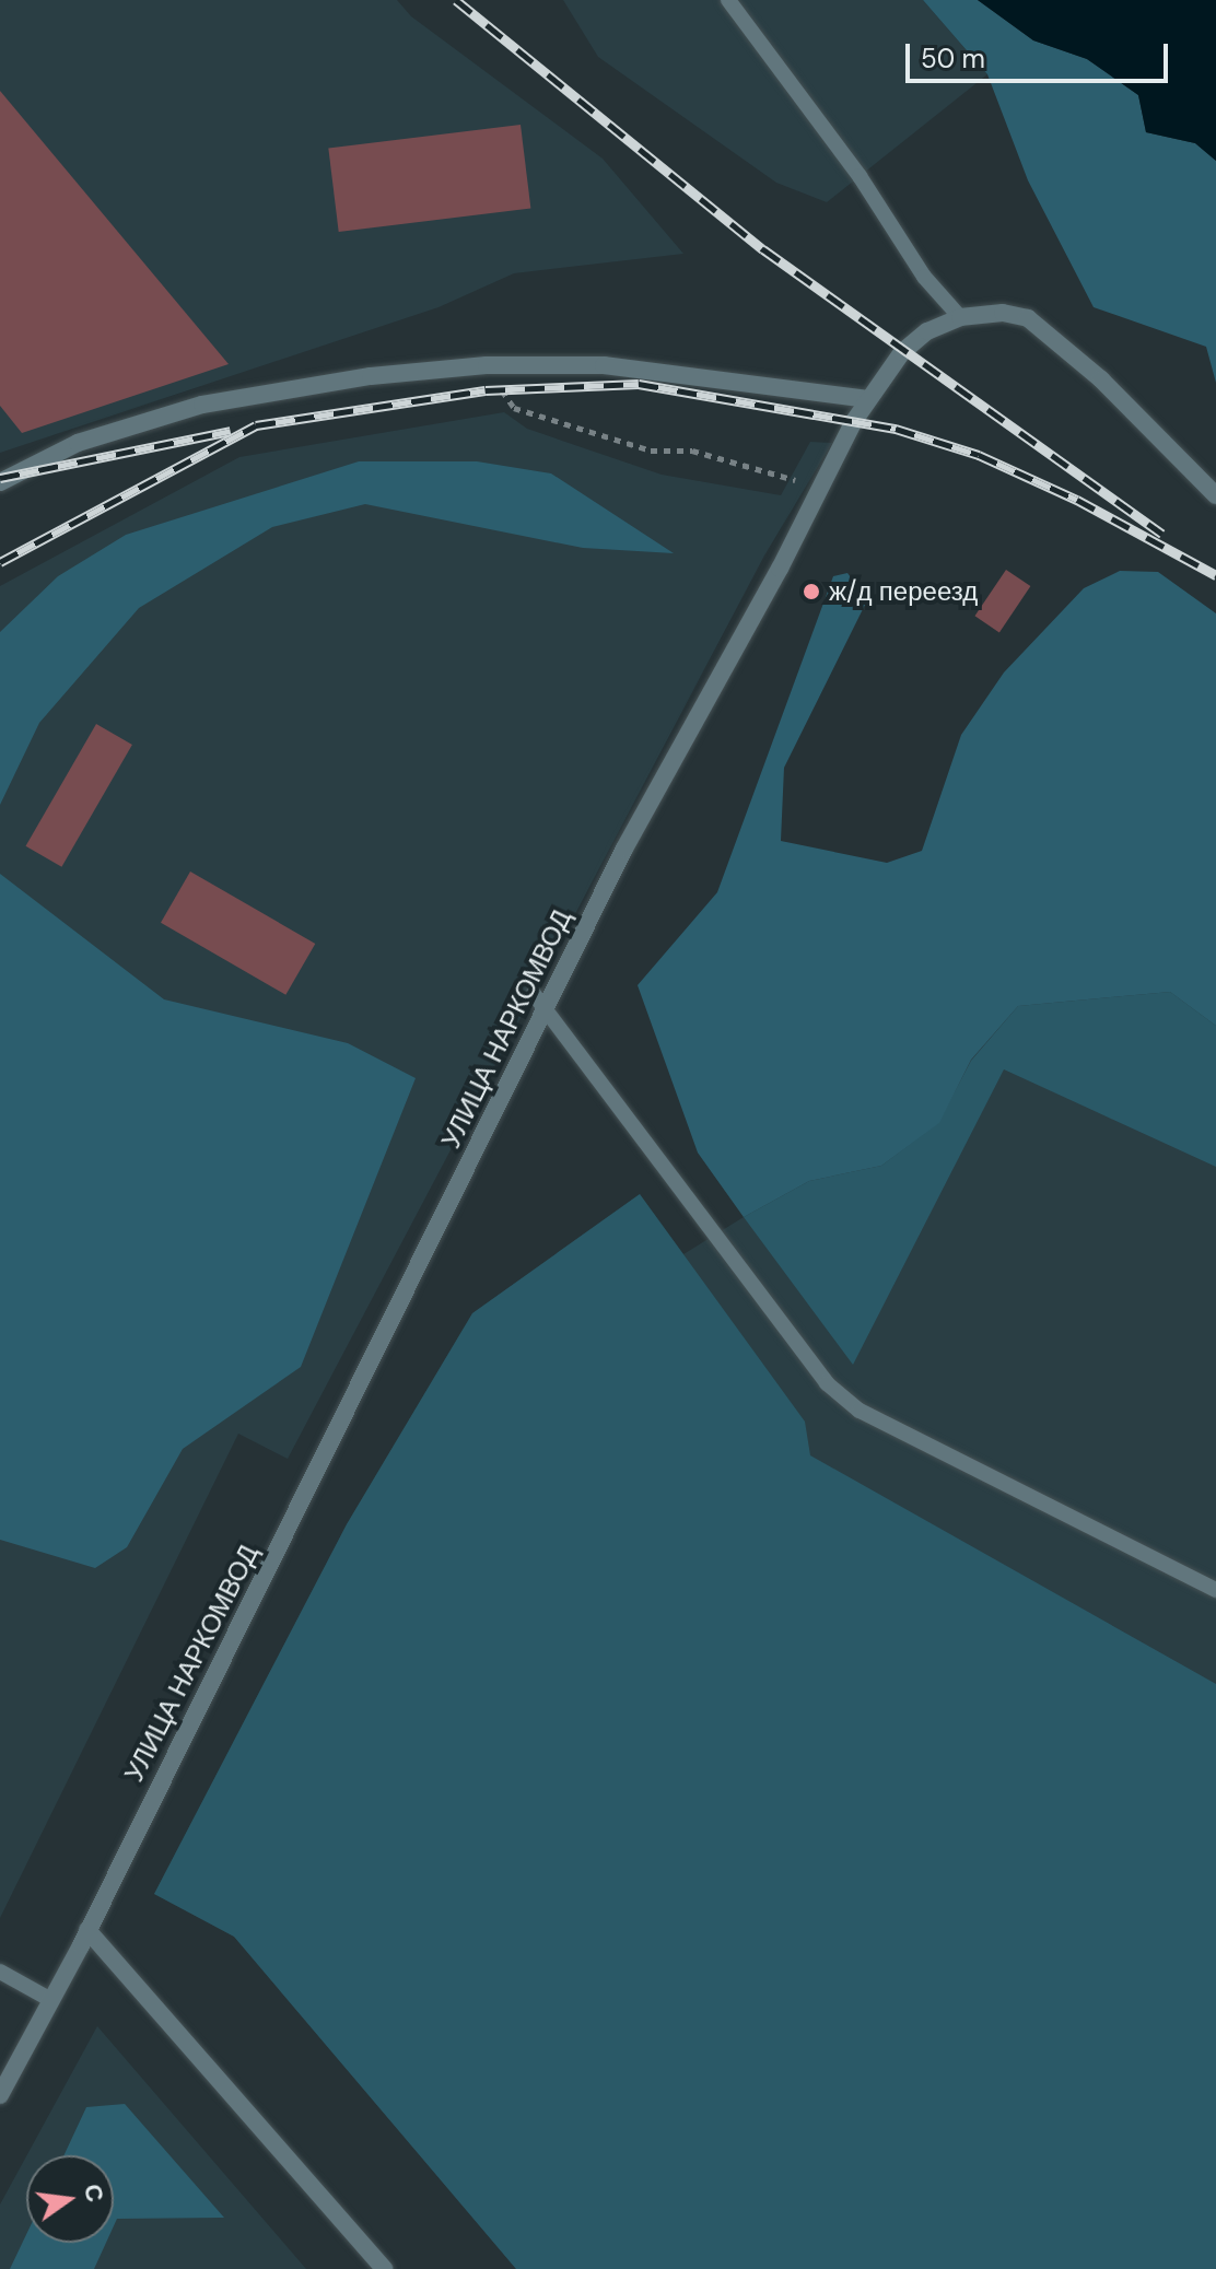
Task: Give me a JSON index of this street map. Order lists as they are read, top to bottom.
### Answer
{
  "streets": {
    "street": ["УЛИЦА НАРКОМВОД"]
  },
  "places": ["ж/д переезд"],
  "scale_bar": "50 m",
  "north": "right"
}
